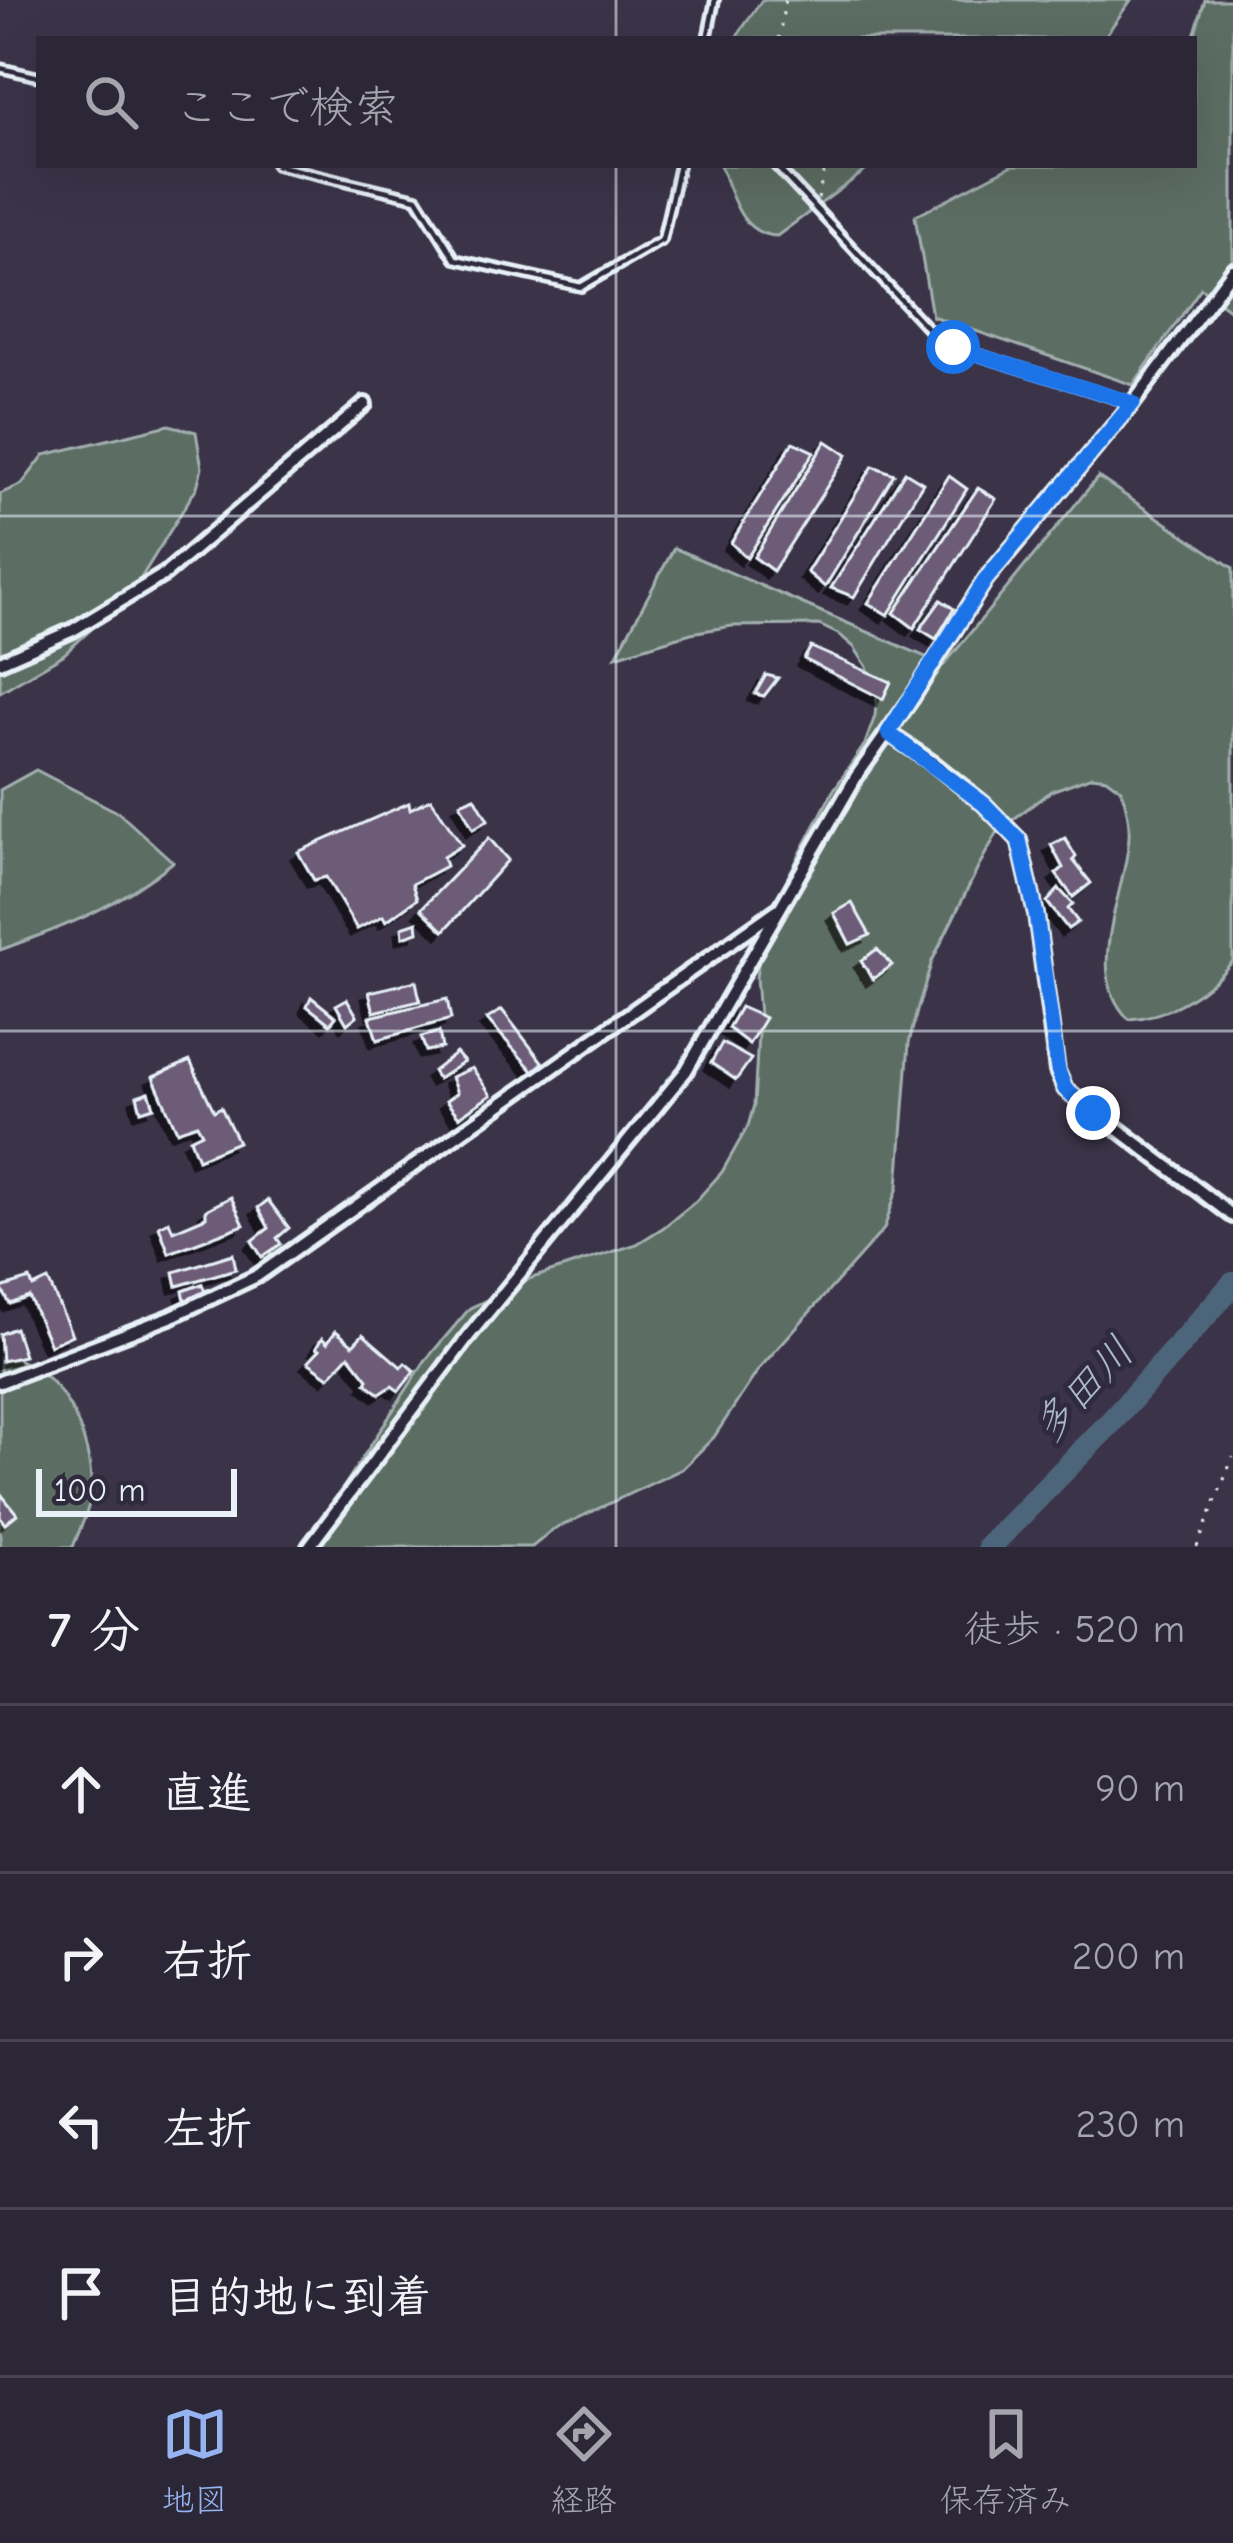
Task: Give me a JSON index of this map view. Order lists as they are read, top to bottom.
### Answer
{
  "water": ["多田川"],
  "scale_bar": "100 m",
  "page": {
    "search": "ここで検索",
    "scale": "100 m",
    "heading": ["7 分", "徒歩 · 520 m"],
    "list": [
      ["直進", "90 m"],
      ["右折", "200 m"],
      ["左折", "230 m"],
      "目的地に到着"
    ],
    "nav": ["地図", "経路", "保存済み"]
  }
}
